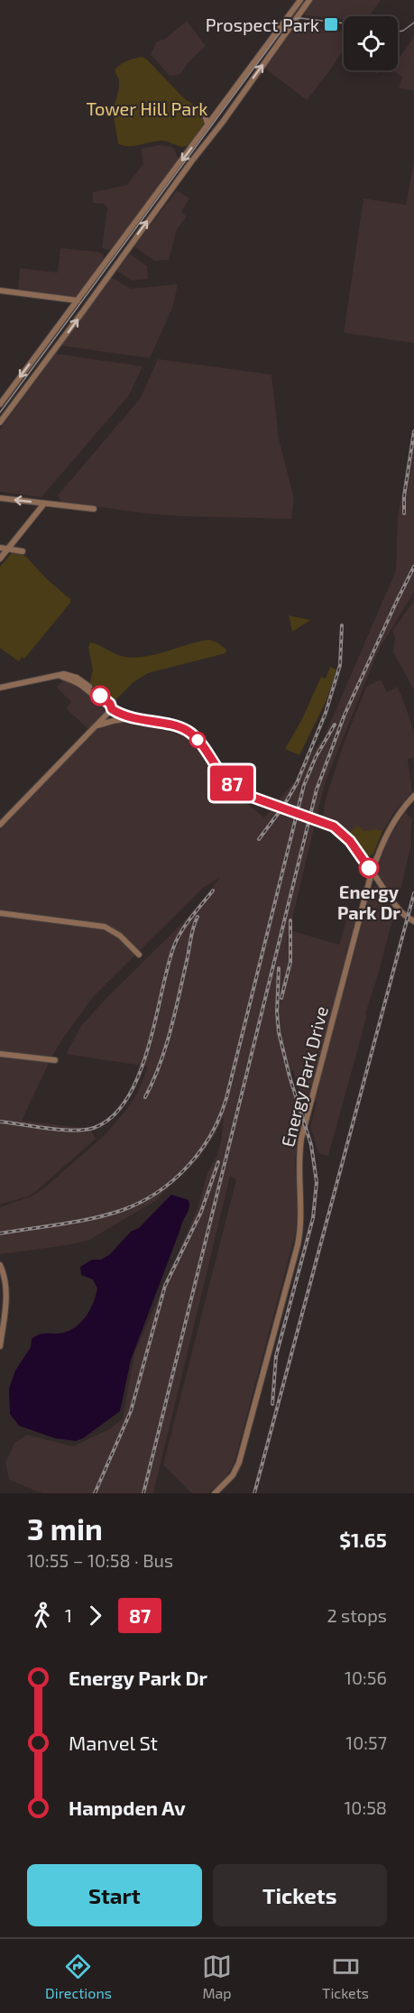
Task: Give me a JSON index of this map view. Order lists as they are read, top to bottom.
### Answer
{
  "streets": {
    "street": ["Energy Park Drive"]
  },
  "parks": ["Tower Hill Park"],
  "places": {
    "transit": ["Prospect Park"],
    "other": ["Energy Park Dr"]
  },
  "lines": ["bus line 87"],
  "page": {
    "on_map": "87",
    "heading": ["3 min", "10:55 – 10:58 · Bus", "$1.65"],
    "legs": ["1", "87", "2 stops"],
    "list": [
      {
        "name": "Energy Park Dr",
        "value": "10:56"
      },
      {
        "name": "Manvel St",
        "value": "10:57"
      },
      {
        "name": "Hampden Av",
        "value": "10:58"
      }
    ],
    "buttons": ["Start", "Tickets"],
    "tabs": ["Directions", "Map", "Tickets"]
  }
}
